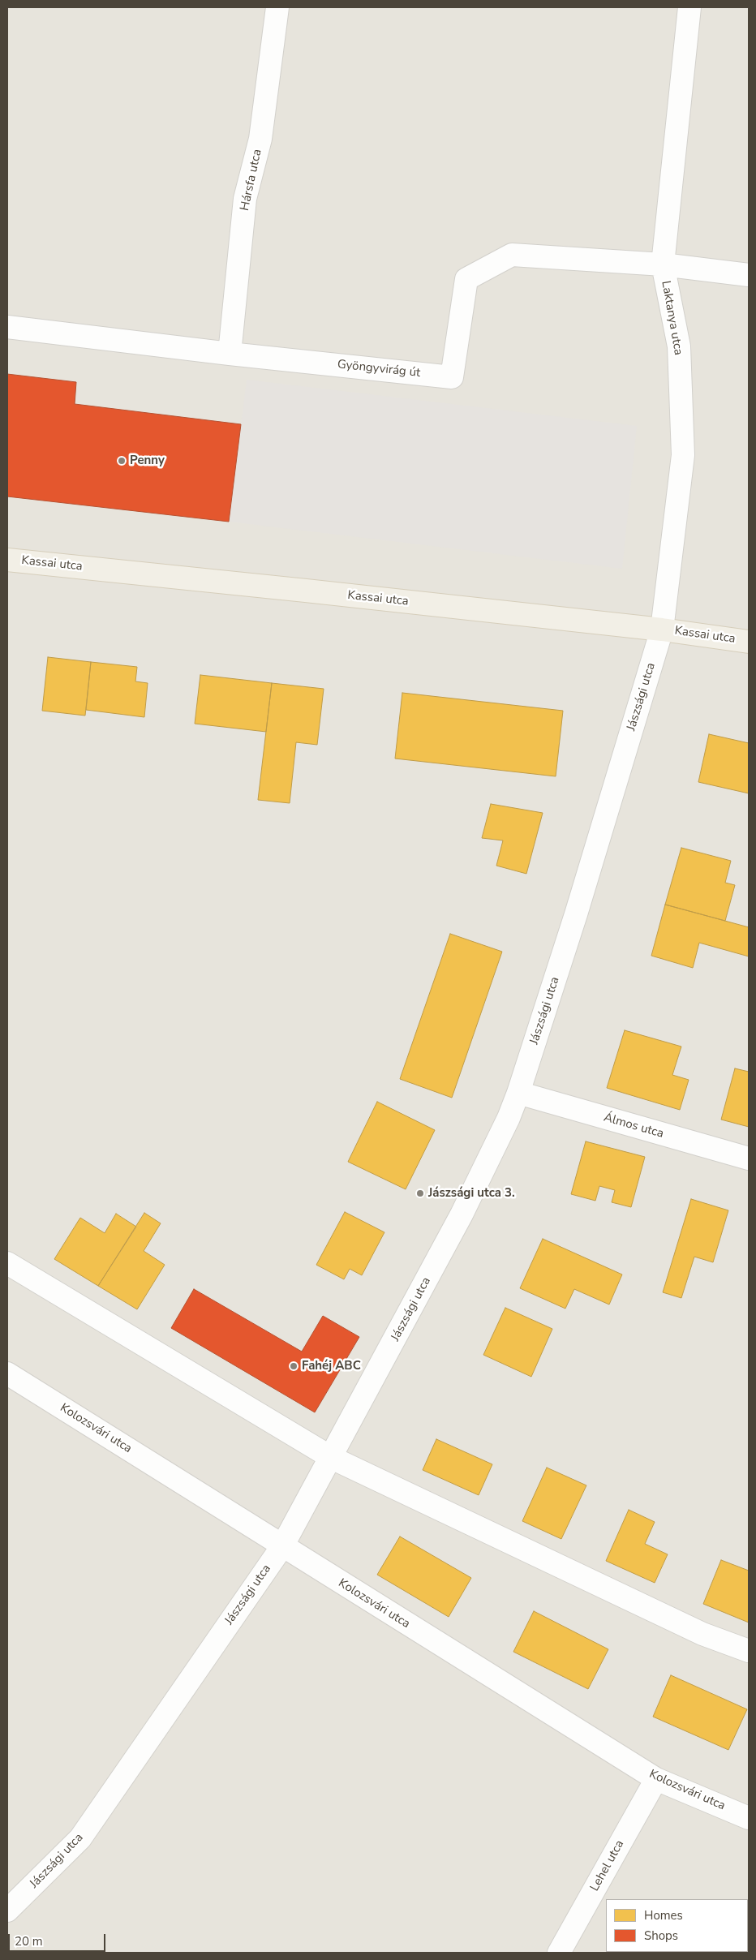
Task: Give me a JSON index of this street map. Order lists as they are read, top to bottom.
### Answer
{
  "streets": {
    "main road": ["Kassai utca"],
    "street": [
      "Hársfa utca",
      "Laktanya utca",
      "Gyöngyvirág út",
      "Jászsági utca",
      "Álmos utca",
      "Kolozsvári utca",
      "Lehel utca"
    ]
  },
  "crossings": [
    ["Hársfa utca", "Gyöngyvirág út"],
    ["Laktanya utca", "Gyöngyvirág út"],
    ["Laktanya utca", "Kassai utca"],
    ["Laktanya utca", "Jászsági utca"],
    ["Kassai utca", "Jászsági utca"],
    ["Jászsági utca", "Álmos utca"],
    ["Jászsági utca", "Kolozsvári utca"],
    ["Kolozsvári utca", "Lehel utca"]
  ],
  "places": ["Penny", "Jászsági utca 3.", "Fahéj ABC"],
  "legend": ["Homes", "Shops"],
  "scale_bar": "20 m"
}
